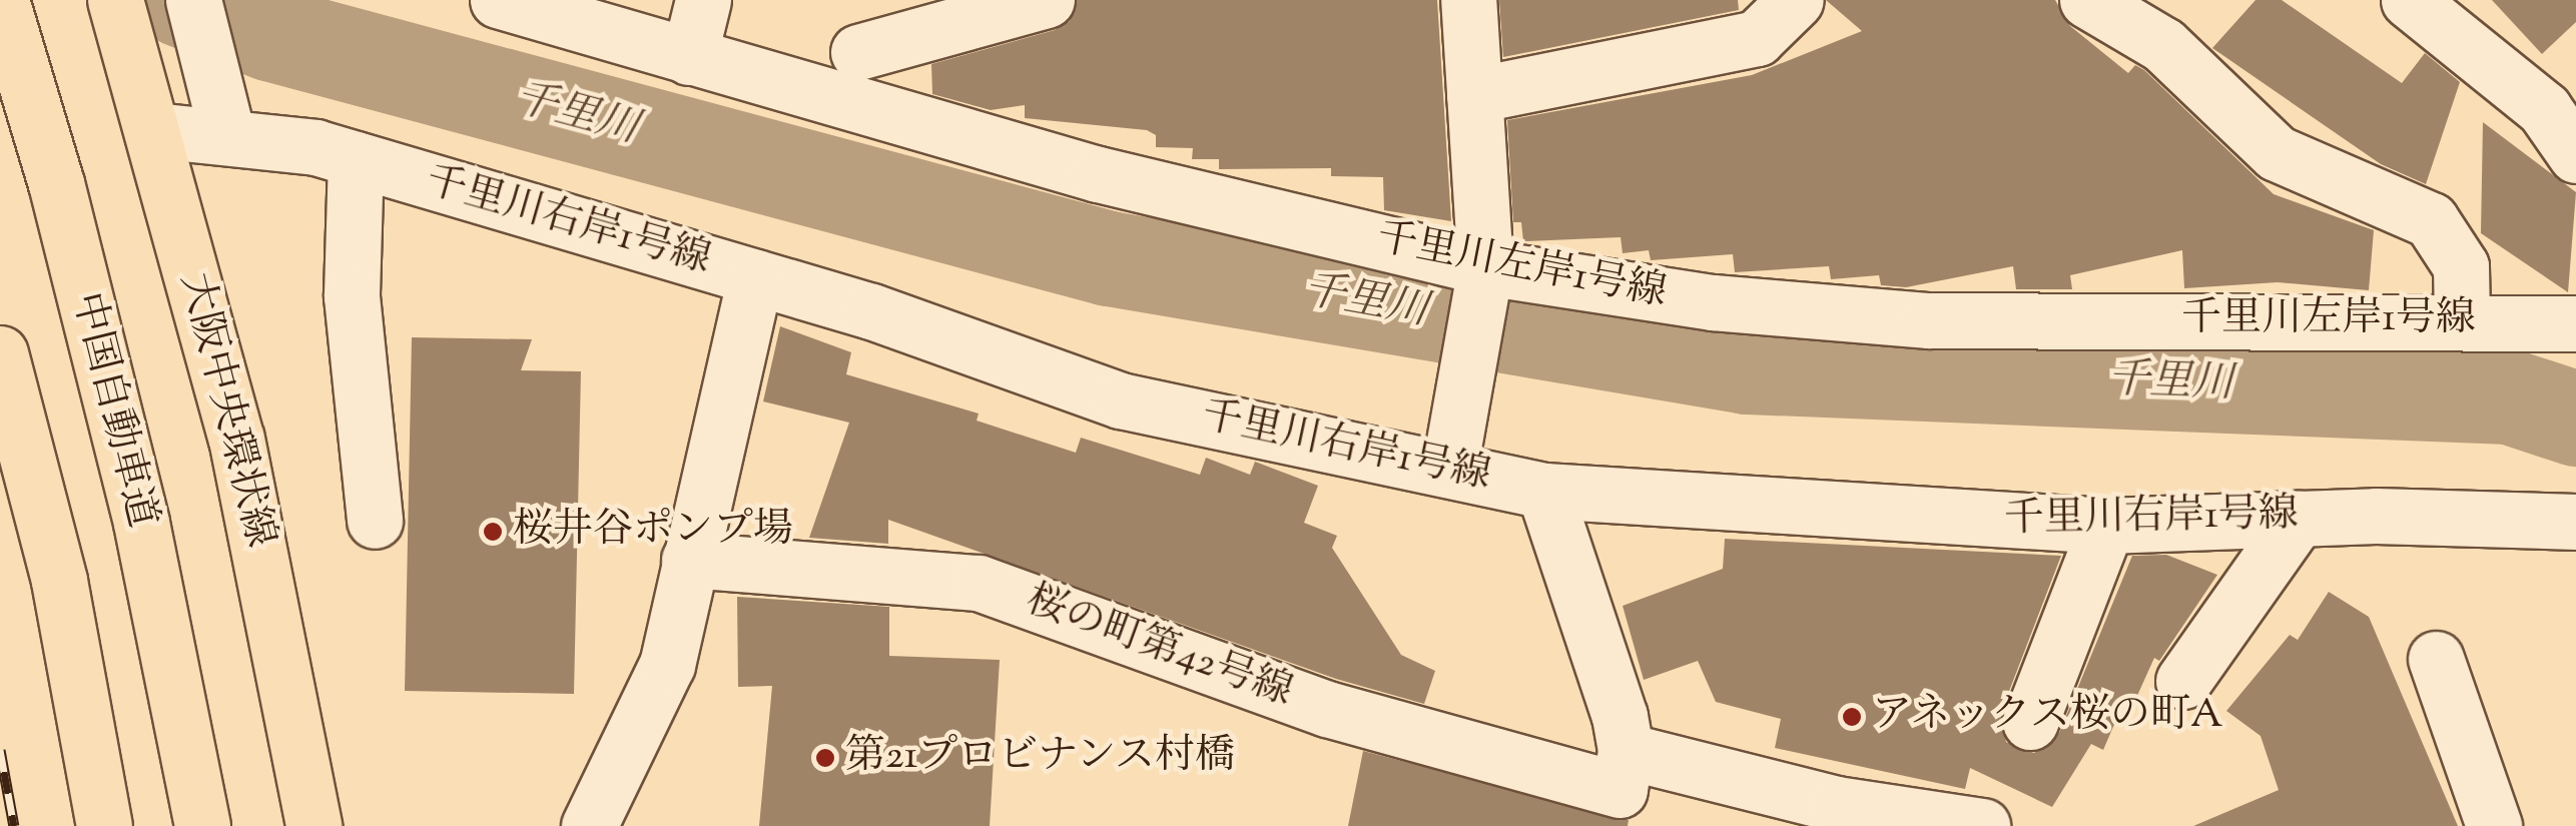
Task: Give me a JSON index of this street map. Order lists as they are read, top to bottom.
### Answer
{
  "streets": {
    "main road": ["中国自動車道", "大阪中央環状線"],
    "street": ["千里川右岸1号線", "千里川左岸1号線", "桜の町第42号線"]
  },
  "crossings": [
    ["千里川右岸1号線", "大阪中央環状線"]
  ],
  "water": ["千里川"],
  "places": ["桜井谷ポンプ場", "アネックス桜の町A", "第21プロビナンス村橋"]
}
